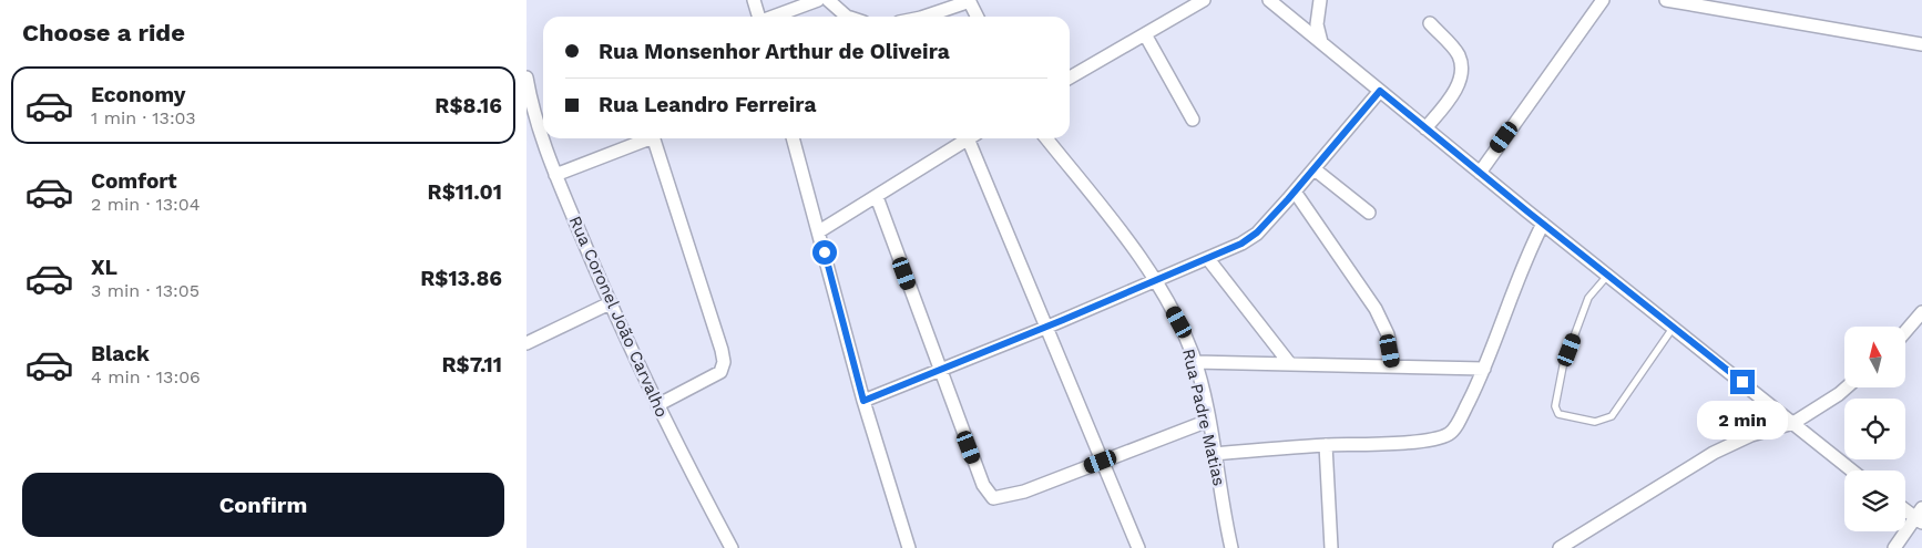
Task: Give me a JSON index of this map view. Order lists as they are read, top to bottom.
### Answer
{
  "streets": {
    "street": ["Rua Coronel João Carvalho", "Rua Padre Matias"]
  },
  "north": "top",
  "page": {
    "heading": "Choose a ride",
    "banner": ["Rua Monsenhor Arthur de Oliveira", "Rua Leandro Ferreira"],
    "list": [
      {
        "name": "Economy",
        "note": "1 min · 13:03",
        "value": "R$8.16"
      },
      {
        "name": "Comfort",
        "note": "2 min · 13:04",
        "value": "R$11.01"
      },
      {
        "name": "XL",
        "note": "3 min · 13:05",
        "value": "R$13.86"
      },
      {
        "name": "Black",
        "note": "4 min · 13:06",
        "value": "R$7.11"
      }
    ],
    "bubble": "2 min",
    "buttons": "Confirm"
  }
}
